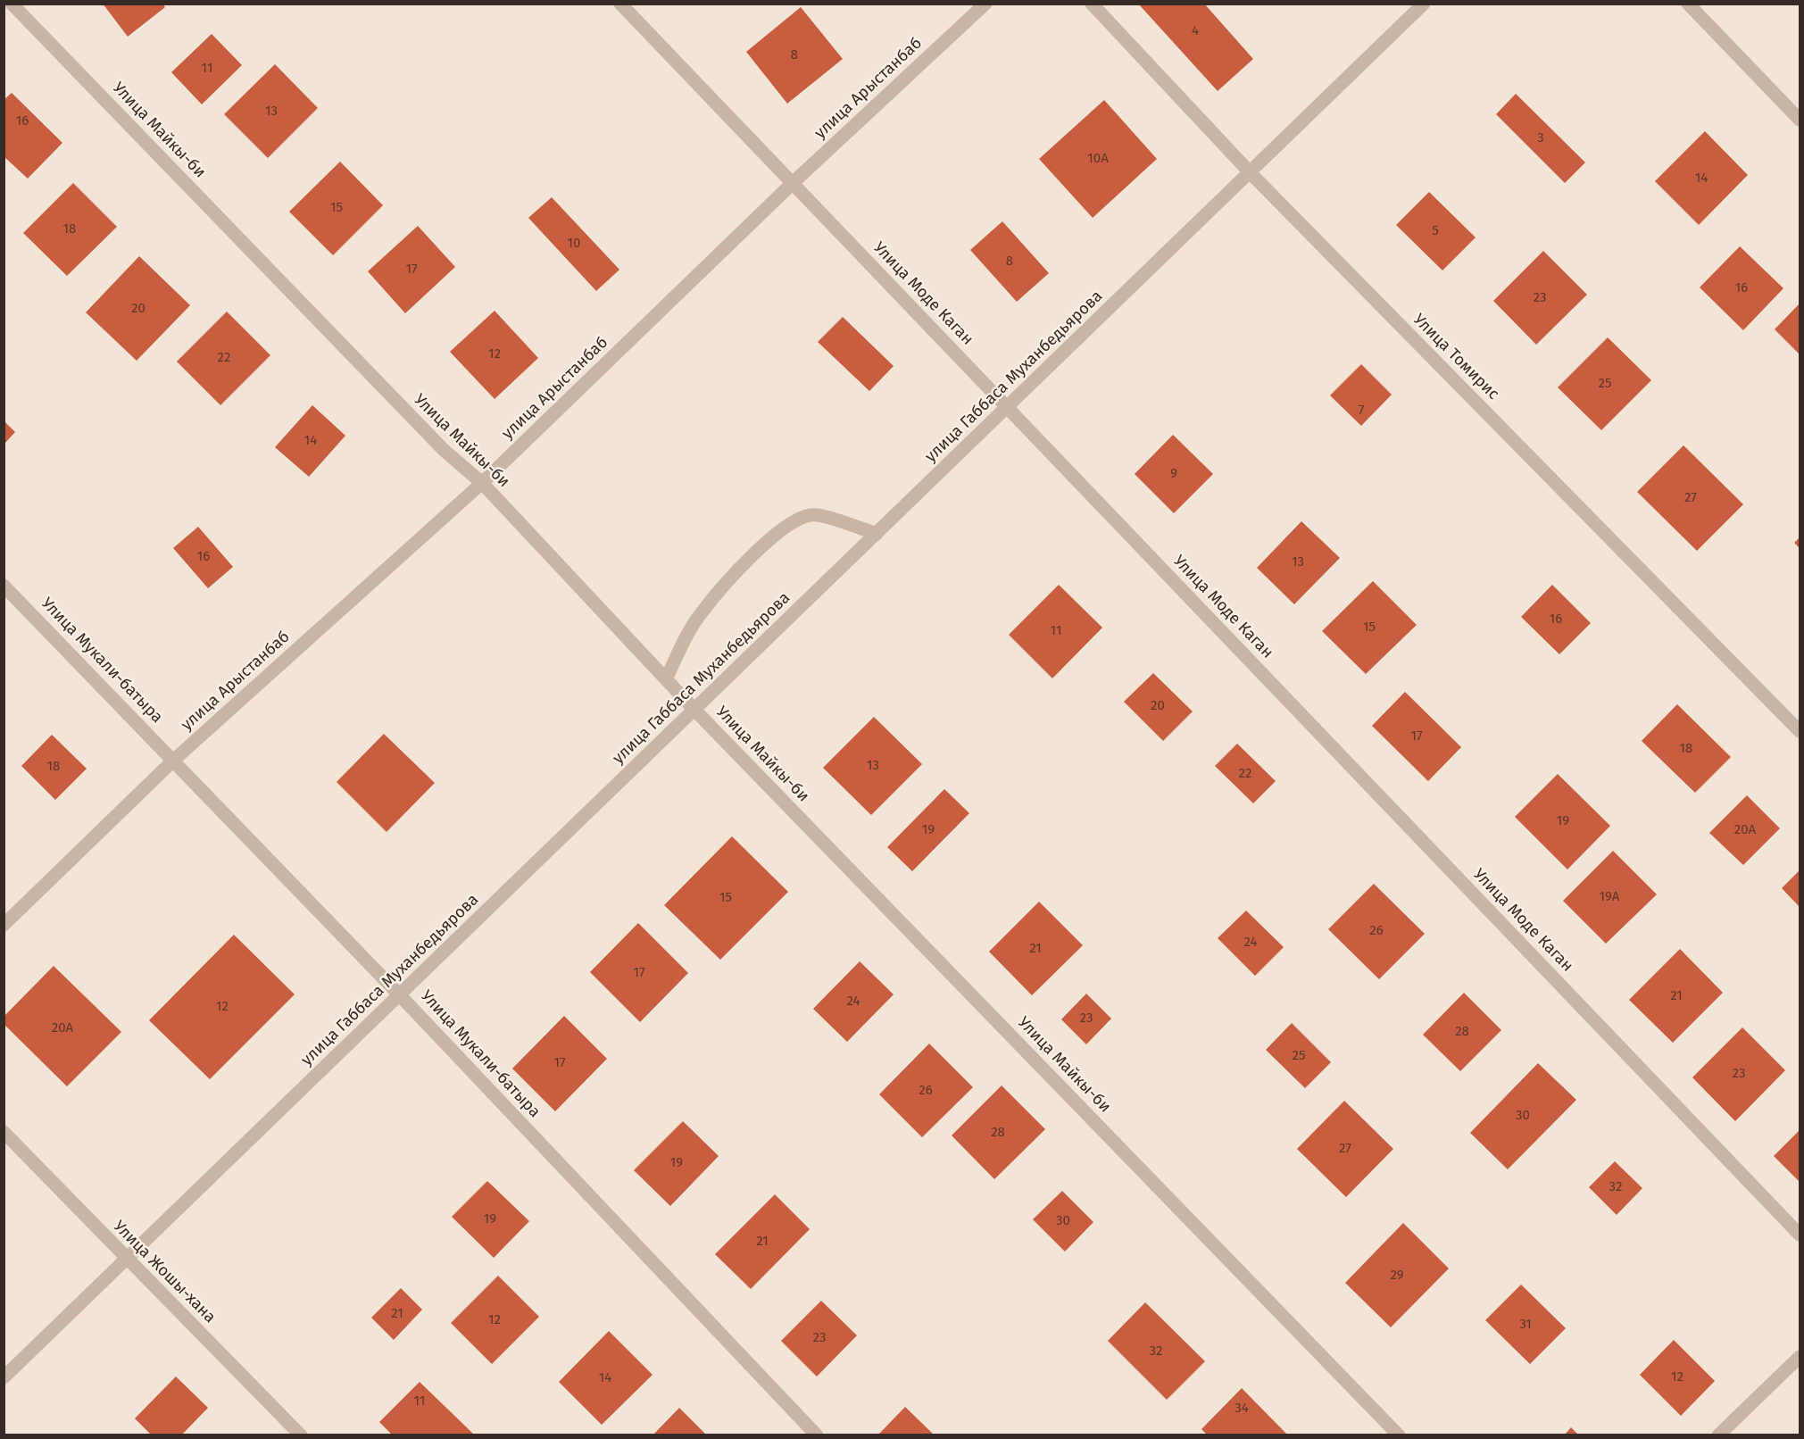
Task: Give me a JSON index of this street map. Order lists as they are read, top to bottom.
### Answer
{
  "streets": {
    "street": [
      "улица Арыстанбаб",
      "Улица Майкы-би",
      "Улица Моде Каган",
      "Улица Томирис",
      "улица Габбаса Муханбедьярова",
      "Улица Мукали-батыра",
      "Улица Жошы-хана"
    ]
  },
  "crossings": [
    ["улица Арыстанбаб", "Улица Майкы-би"],
    ["улица Арыстанбаб", "Улица Моде Каган"],
    ["улица Арыстанбаб", "Улица Мукали-батыра"],
    ["Улица Майкы-би", "улица Габбаса Муханбедьярова"],
    ["Улица Моде Каган", "улица Габбаса Муханбедьярова"],
    ["Улица Томирис", "улица Габбаса Муханбедьярова"],
    ["улица Габбаса Муханбедьярова", "Улица Мукали-батыра"],
    ["улица Габбаса Муханбедьярова", "Улица Жошы-хана"]
  ],
  "house_numbers": [
    "4",
    "8",
    "11",
    "13",
    "16",
    "3",
    "10А",
    "14",
    "15",
    "18",
    "5",
    "10",
    "8",
    "17",
    "16",
    "23",
    "20",
    "12",
    "22",
    "25",
    "7",
    "14",
    "9",
    "27",
    "16",
    "13",
    "16",
    "15",
    "11",
    "20",
    "17",
    "18",
    "13",
    "18",
    "22",
    "19",
    "19",
    "20А",
    "19А",
    "15",
    "26",
    "24",
    "21",
    "17",
    "21",
    "24",
    "12",
    "23",
    "20А",
    "28",
    "25",
    "17",
    "23",
    "26",
    "30",
    "28",
    "27",
    "19",
    "32",
    "19",
    "30",
    "21",
    "29",
    "21",
    "12",
    "31",
    "23",
    "32",
    "12",
    "14",
    "11",
    "34"
  ]
}
